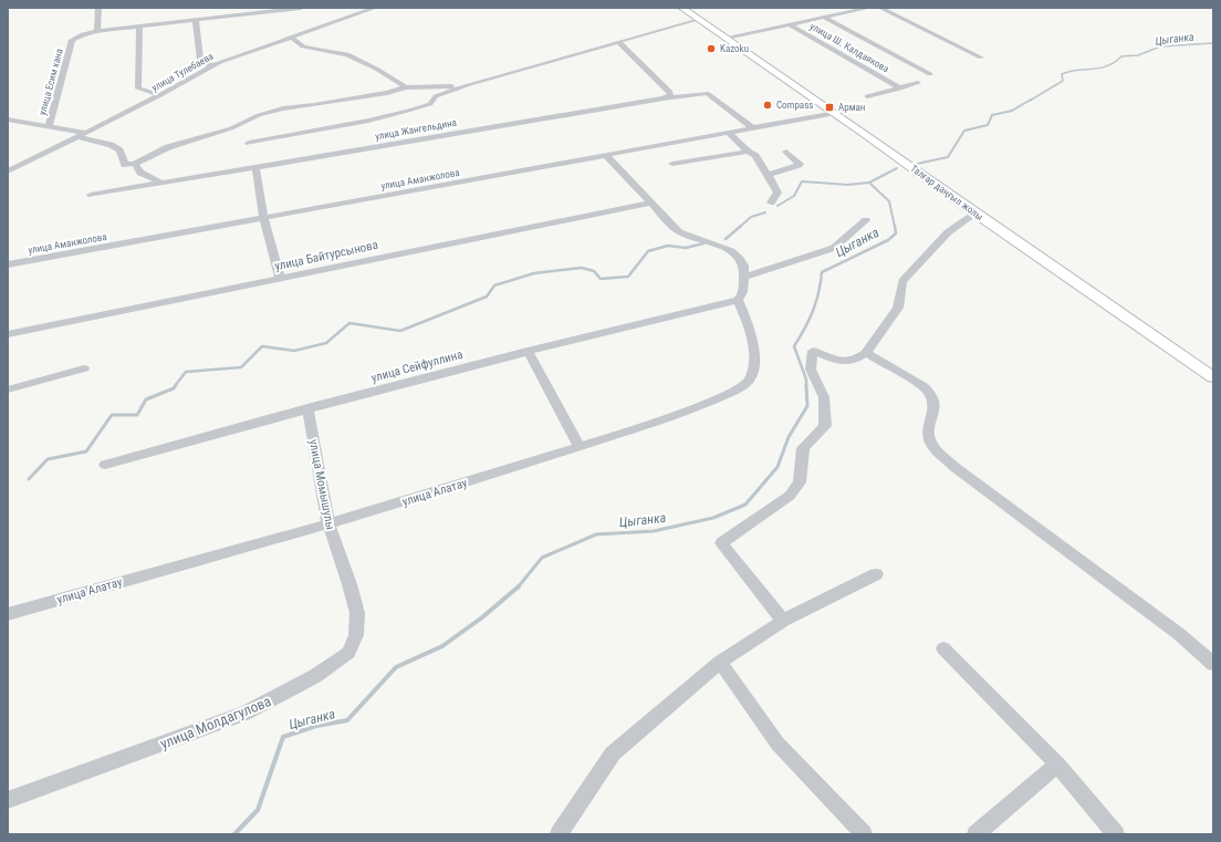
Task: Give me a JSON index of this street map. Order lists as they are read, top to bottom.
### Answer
{
  "streets": {
    "main road": ["Талғар даңғыл жолы"],
    "street": [
      "улица Ш. Калдаякова",
      "улица Тулебаева",
      "улица Есим хана",
      "улица Жангельдина",
      "улица Аманжолова",
      "улица Байтурсынова",
      "улица Сейфуллина",
      "улица Момышулы",
      "улица Алатау",
      "улица Молдагулова"
    ]
  },
  "crossings": [
    ["улица Жангельдина", "улица Аманжолова"],
    ["улица Аманжолова", "Талғар даңғыл жолы"],
    ["улица Сейфуллина", "улица Момышулы"],
    ["улица Сейфуллина", "улица Алатау"],
    ["улица Момышулы", "улица Алатау"],
    ["улица Момышулы", "улица Молдагулова"]
  ],
  "water": ["Цыганка"],
  "places": {
    "other": ["Kazoku", "Compass"],
    "transit": ["Арман"]
  }
}
